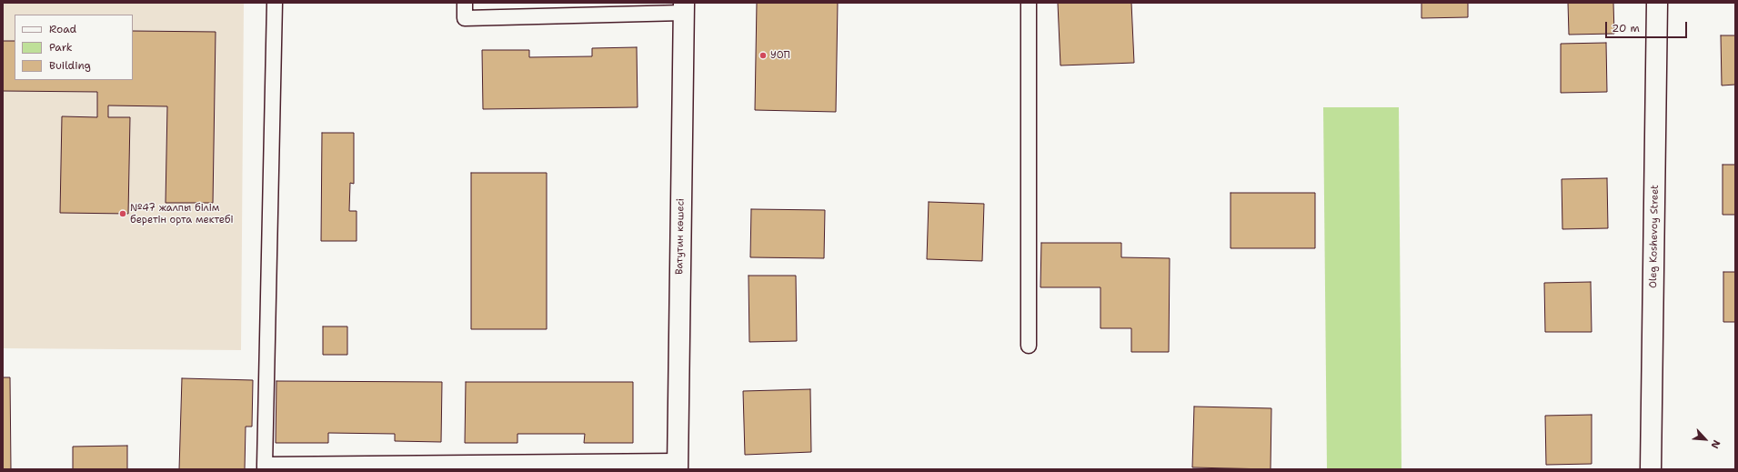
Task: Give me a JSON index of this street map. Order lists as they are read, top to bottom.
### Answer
{
  "streets": {
    "street": ["Ватутин көшесі", "Oleg Koshevoy Street"]
  },
  "places": ["УОП", "№47 жалпы білім беретін орта мектебі"],
  "legend": ["Road", "Park", "Building"],
  "scale_bar": "20 m",
  "north": "bottom right"
}
